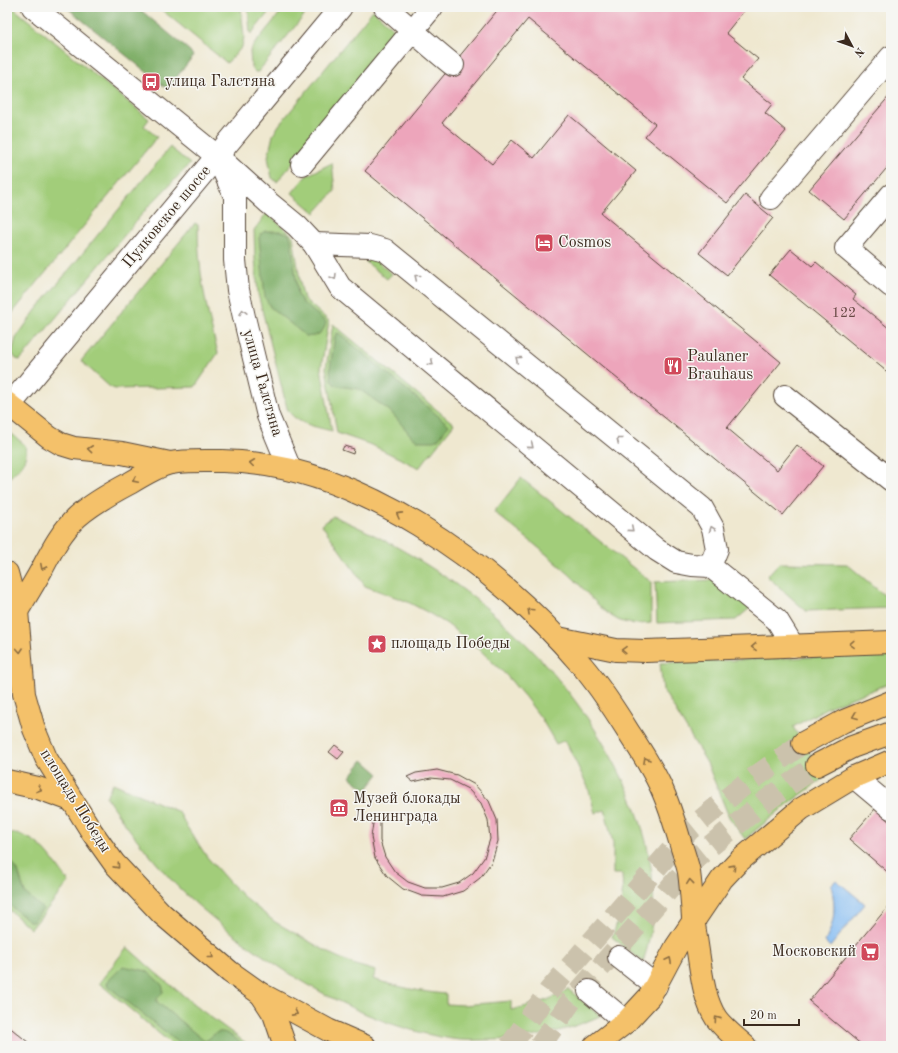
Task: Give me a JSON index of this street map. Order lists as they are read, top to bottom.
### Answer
{
  "streets": {
    "main road": ["Пулковское шоссе", "площадь Победы"],
    "street": ["улица Галстяна"]
  },
  "crossings": [
    ["Пулковское шоссе", "улица Галстяна"]
  ],
  "one_way": ["улица Галстяна", "площадь Победы"],
  "places": {
    "bus stop": ["улица Галстяна"],
    "hotel": ["Cosmos"],
    "restaurant": ["Paulaner Brauhaus"],
    "place": ["площадь Победы"],
    "museum": ["Музей блокады Ленинграда"],
    "supermarket": ["Московский"]
  },
  "house_numbers": ["122"],
  "scale_bar": "20 m",
  "north": "bottom right"
}
